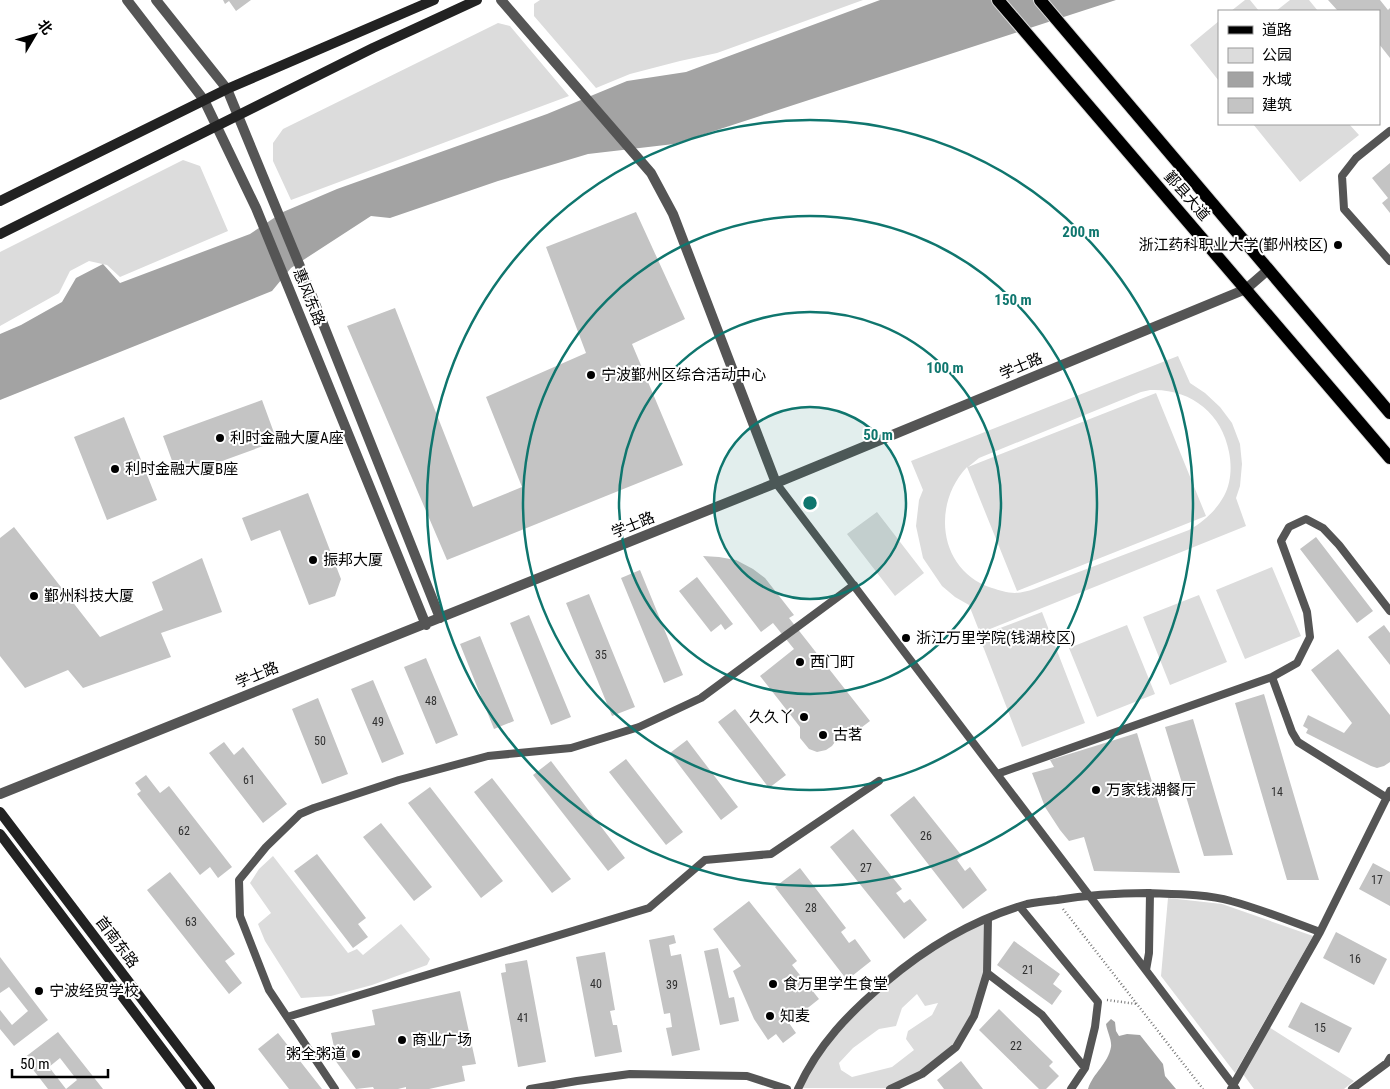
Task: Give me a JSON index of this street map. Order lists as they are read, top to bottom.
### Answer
{
  "streets": {
    "main road": ["鄞县大道", "首南东路"],
    "street": ["惠风东路", "学士路"]
  },
  "crossings": [
    ["鄞县大道", "学士路"],
    ["惠风东路", "学士路"]
  ],
  "places": [
    "浙江药科职业大学(鄞州校区)",
    "宁波鄞州区综合活动中心",
    "利时金融大厦A座",
    "利时金融大厦B座",
    "振邦大厦",
    "鄞州科技大厦",
    "浙江万里学院(钱湖校区)",
    "西门町",
    "久久丫",
    "古茗",
    "万家钱湖餐厅",
    "食万里学生食堂",
    "宁波经贸学校",
    "知麦",
    "商业广场",
    "粥全粥道"
  ],
  "house_numbers": [
    "35",
    "48",
    "49",
    "50",
    "61",
    "14",
    "62",
    "26",
    "27",
    "17",
    "28",
    "63",
    "16",
    "21",
    "40",
    "39",
    "41",
    "15",
    "22"
  ],
  "legend": [
    "道路",
    "公园",
    "水域",
    "建筑"
  ],
  "scale_bar": "50 m",
  "north": "top right",
  "rings": [
    "200 m",
    "150 m",
    "100 m",
    "50 m"
  ]
}
